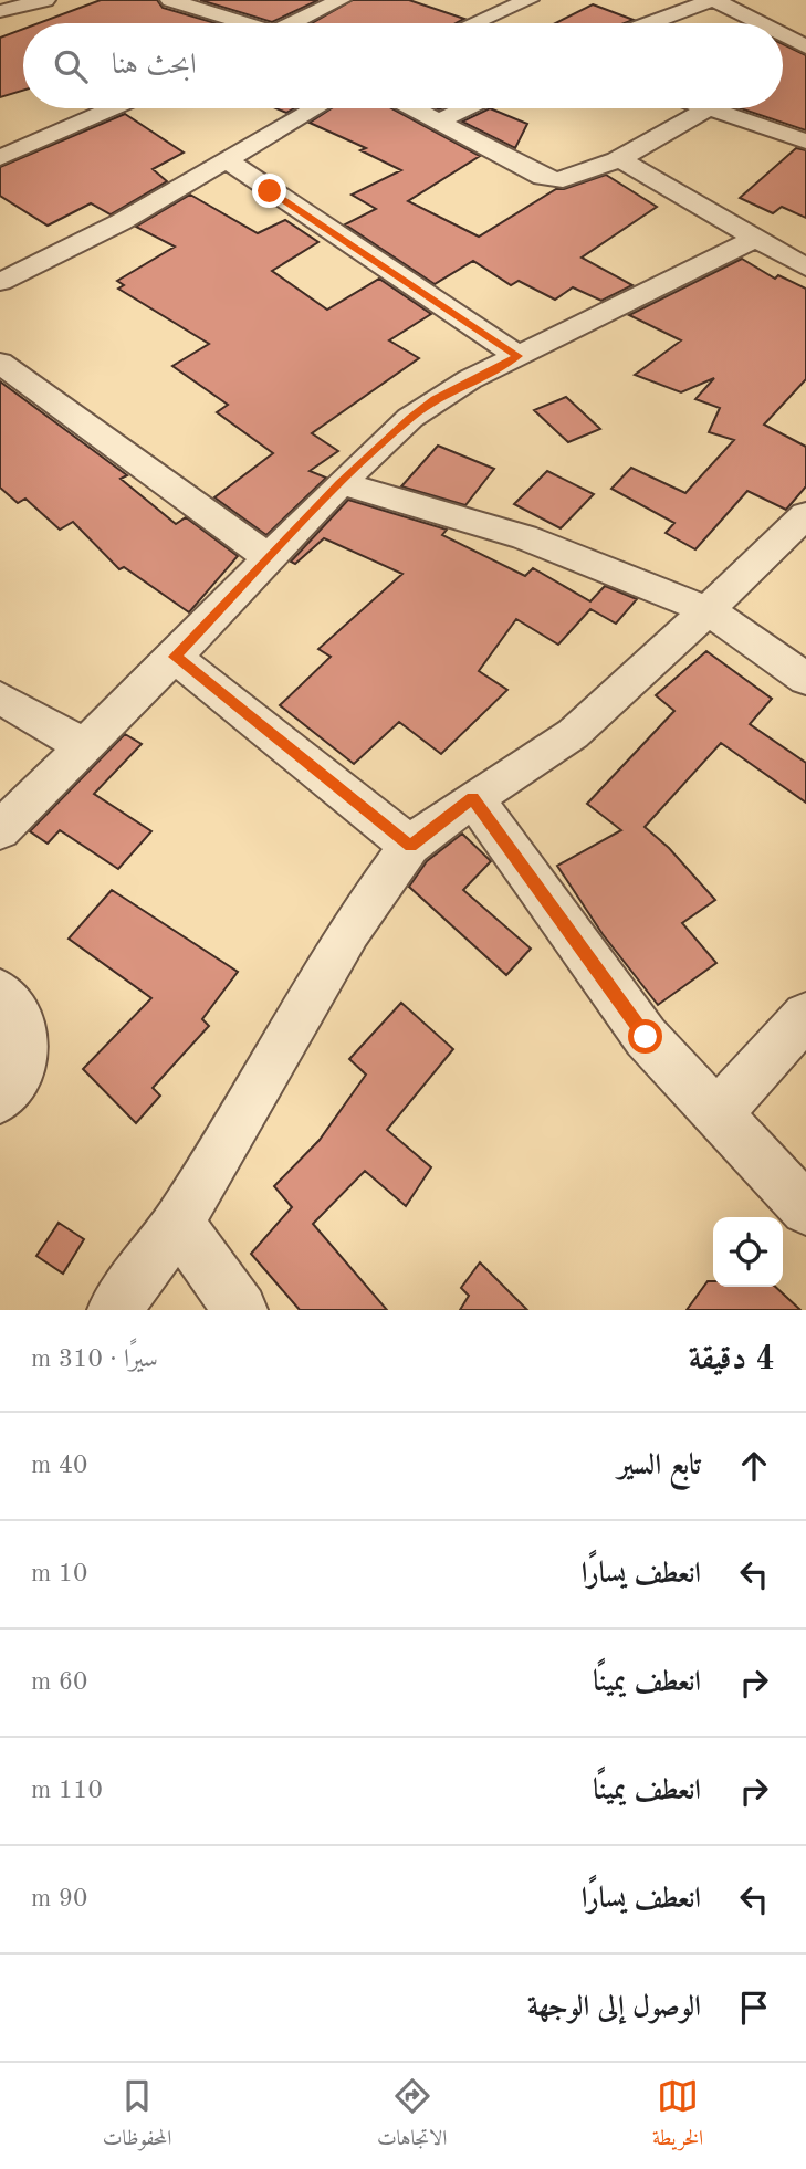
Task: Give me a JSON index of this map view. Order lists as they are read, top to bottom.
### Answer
{
  "page": {
    "search": "ابحث هنا",
    "heading": ["4 دقيقة", "سيرًا · 310 m"],
    "list": [
      ["تابع السير", "40 m"],
      ["انعطف يسارًا", "10 m"],
      ["انعطف يمينًا", "60 m"],
      ["انعطف يمينًا", "110 m"],
      ["انعطف يسارًا", "90 m"],
      "الوصول إلى الوجهة"
    ],
    "nav": ["الخريطة", "الاتجاهات", "المحفوظات"]
  }
}
